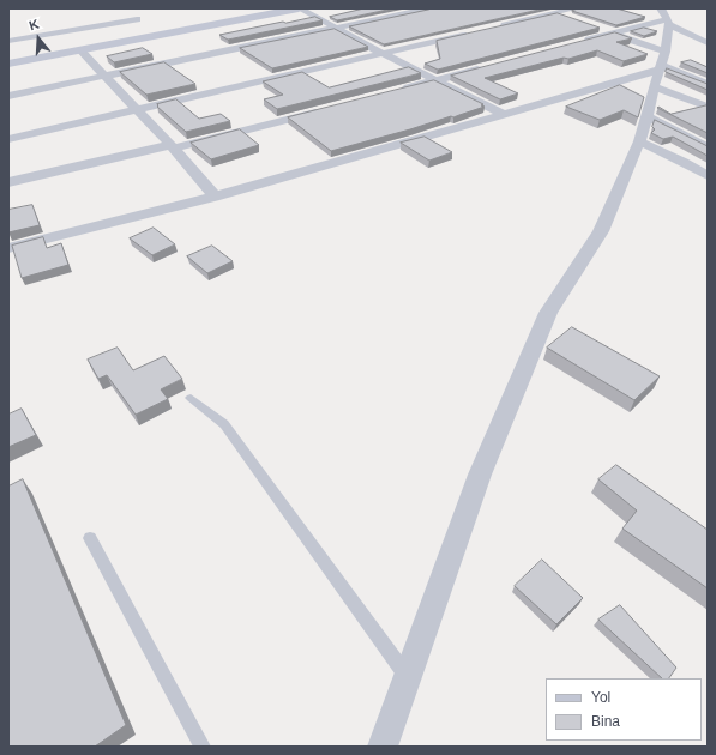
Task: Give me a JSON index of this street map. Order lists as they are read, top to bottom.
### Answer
{
  "legend": ["Yol", "Bina"],
  "north": "top"
}
